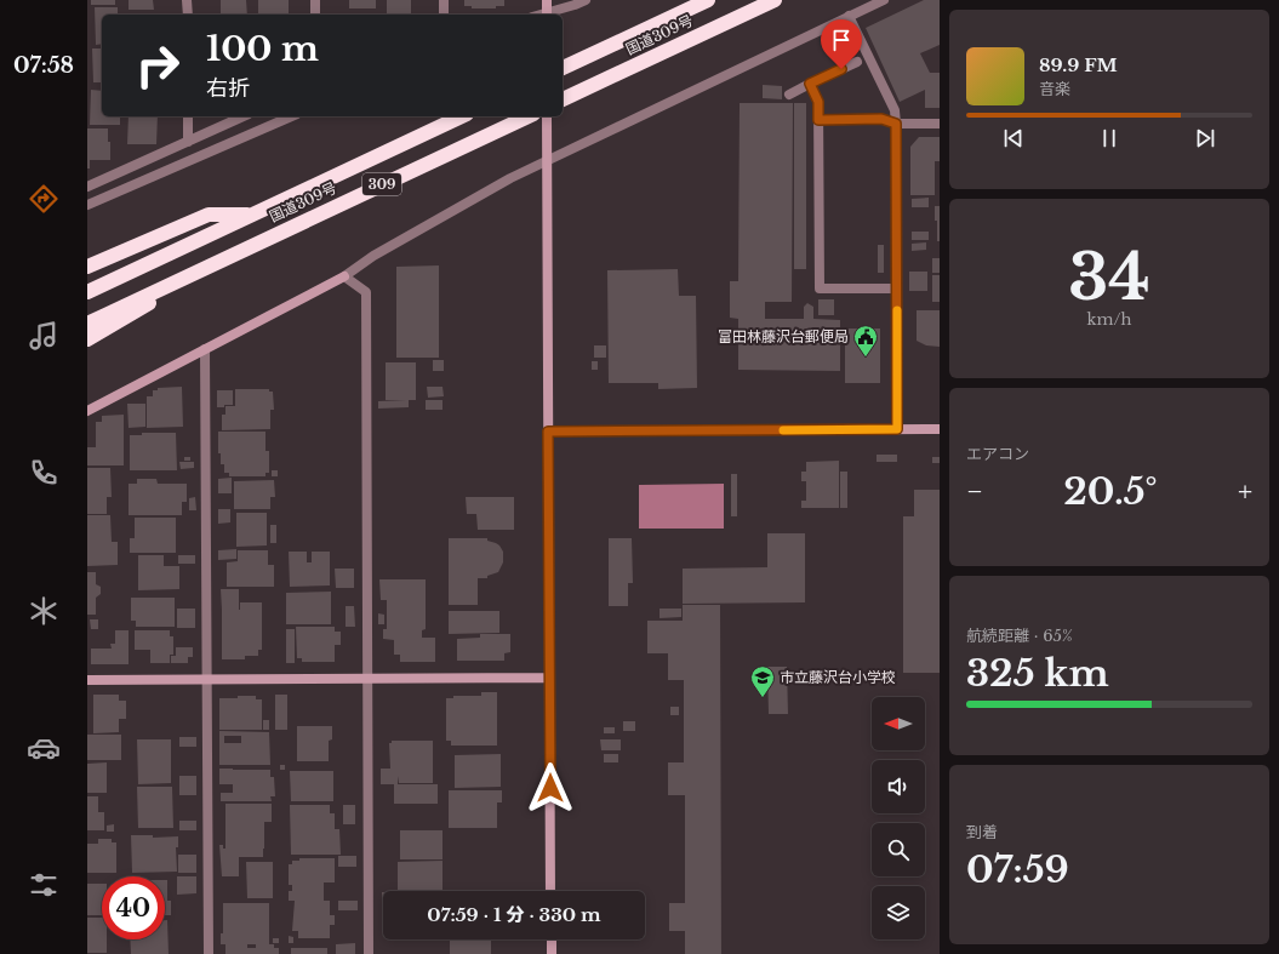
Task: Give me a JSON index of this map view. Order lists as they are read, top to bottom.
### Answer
{
  "streets": {
    "highway": ["国道309号", "309"]
  },
  "crossings": [
    ["国道309号", "309"]
  ],
  "places": {
    "public building": ["富田林藤沢台郵便局"],
    "school or university": ["市立藤沢台小学校"]
  },
  "north": "left",
  "page": {
    "tabs": "07:58",
    "turn": ["100 m", "右折"],
    "song": ["89.9 FM", "音楽"],
    "tile": [
      ["34", "km/h"],
      "エアコン",
      ["航続距離 · 65%", "325 km"],
      ["到着", "07:59"]
    ],
    "heat": ["−", "20.5°", "+"],
    "limit": "40",
    "trip": "07:59 · 1 分 · 330 m"
  }
}
